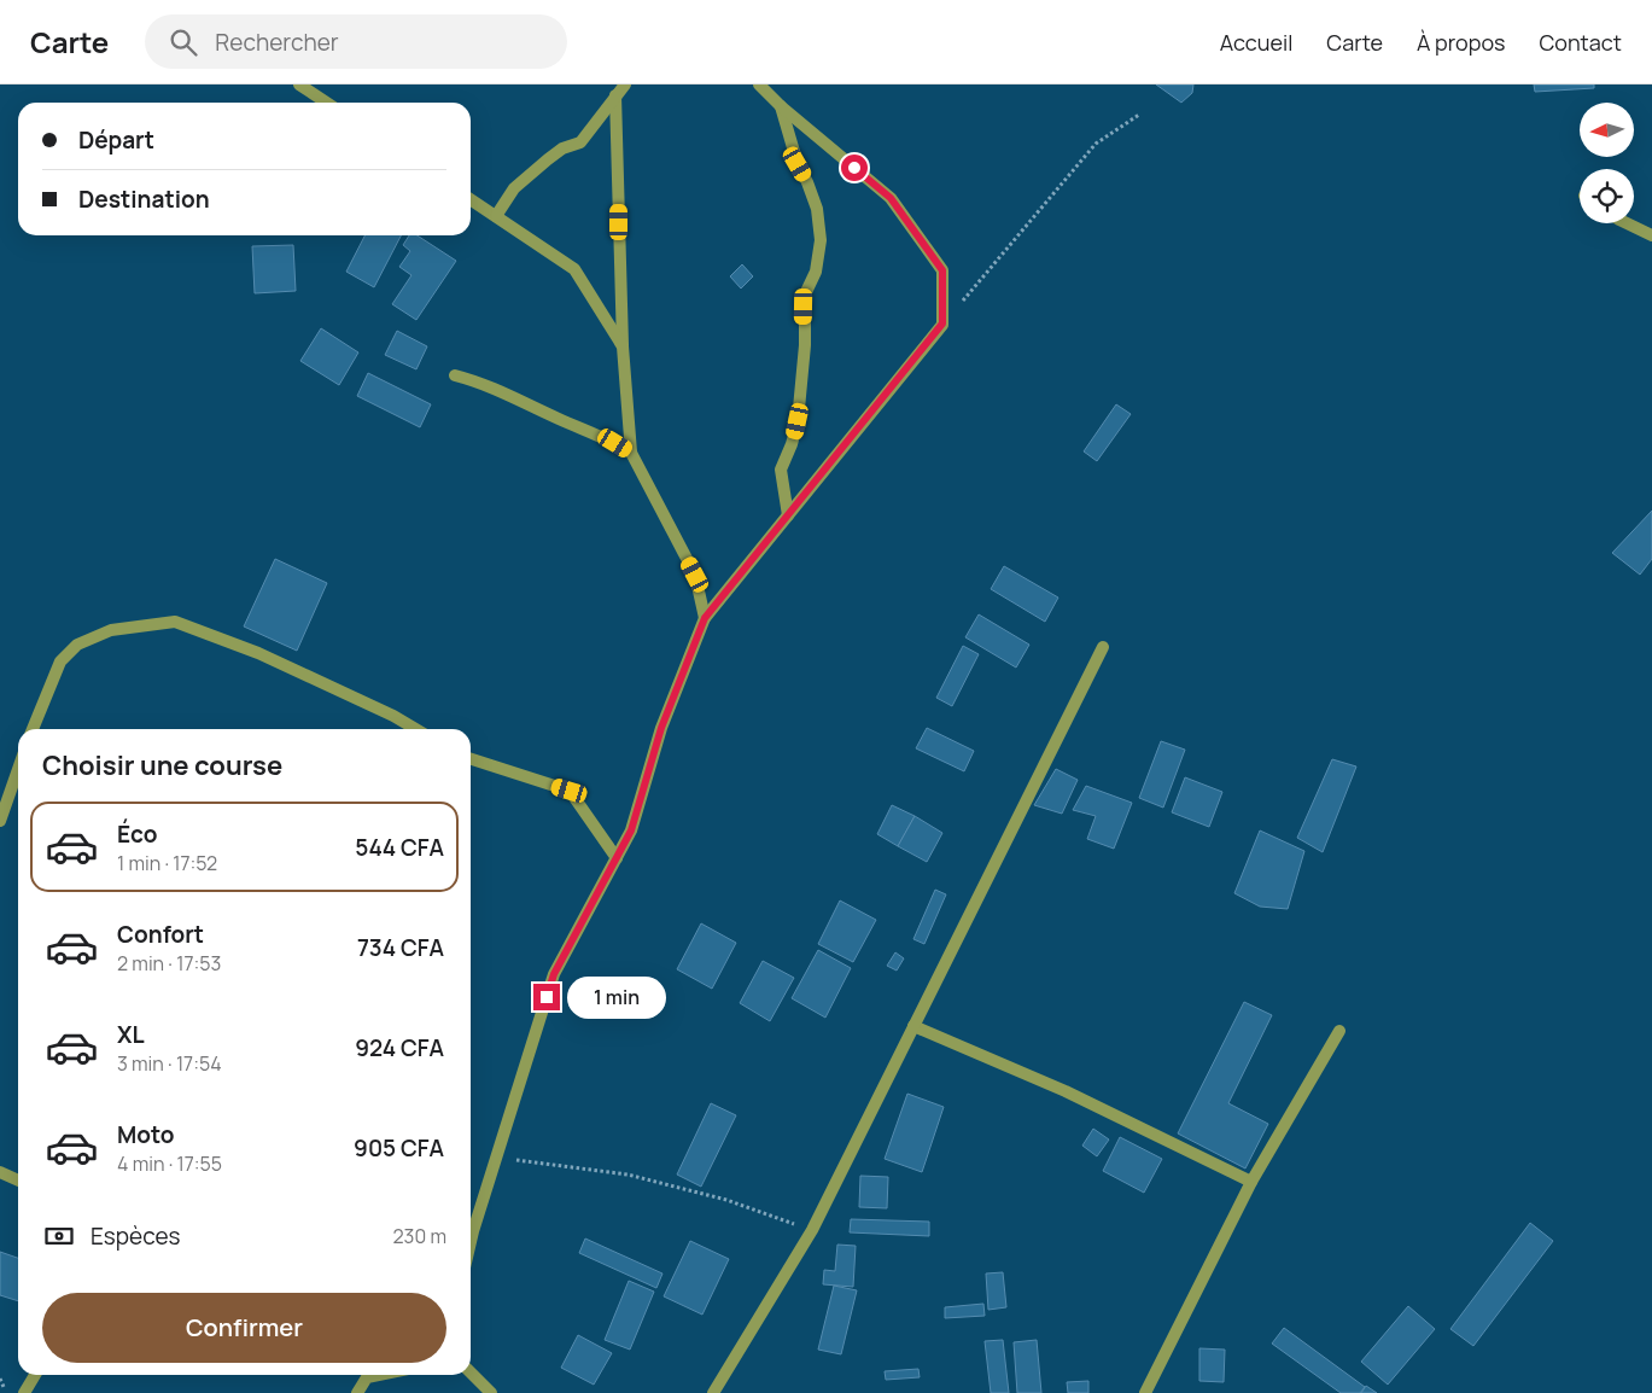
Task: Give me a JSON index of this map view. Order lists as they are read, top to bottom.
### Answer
{
  "north": "left",
  "page": {
    "header": "Carte",
    "search": "Rechercher",
    "nav": [
      "Accueil",
      "Carte",
      "À propos",
      "Contact"
    ],
    "banner": ["Départ", "Destination"],
    "heading": "Choisir une course",
    "list": [
      {
        "name": "Éco",
        "note": "1 min · 17:52",
        "value": "544 CFA"
      },
      {
        "name": "Confort",
        "note": "2 min · 17:53",
        "value": "734 CFA"
      },
      {
        "name": "XL",
        "note": "3 min · 17:54",
        "value": "924 CFA"
      },
      {
        "name": "Moto",
        "note": "4 min · 17:55",
        "value": "905 CFA"
      }
    ],
    "bubble": "1 min",
    "pay": ["Espèces", "230 m"],
    "buttons": "Confirmer"
  }
}
